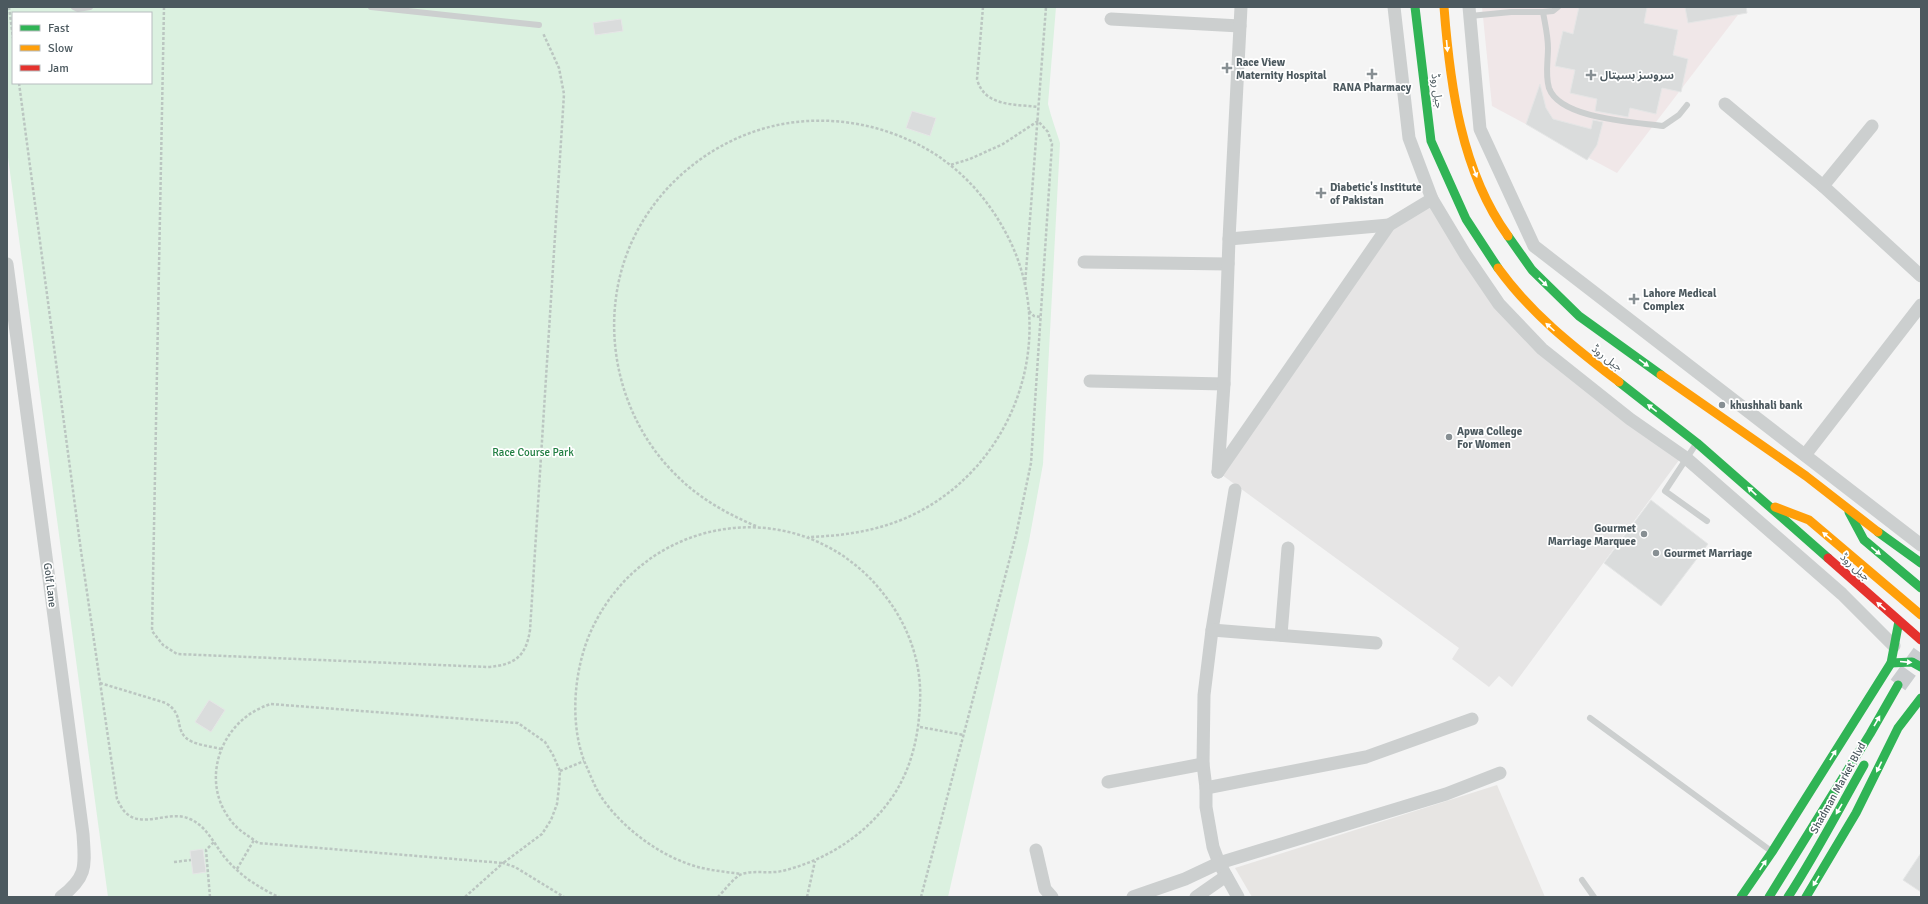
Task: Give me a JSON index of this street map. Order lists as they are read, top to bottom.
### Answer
{
  "streets": {
    "main road": ["جیل روڈ", "Shadman Market Blvd"],
    "street": ["Golf Lane"]
  },
  "parks": ["Race Course Park"],
  "places": {
    "health": [
      "Race View Maternity Hospital",
      "RANA Pharmacy",
      "سروسز ہسپتال",
      "Diabetic's Institute of Pakistan",
      "Lahore Medical Complex"
    ],
    "other": [
      "khushhali bank",
      "Apwa College For Women",
      "Gourmet Marriage Marquee",
      "Gourmet Marriage"
    ]
  },
  "legend": ["Fast", "Slow", "Jam"]
}
